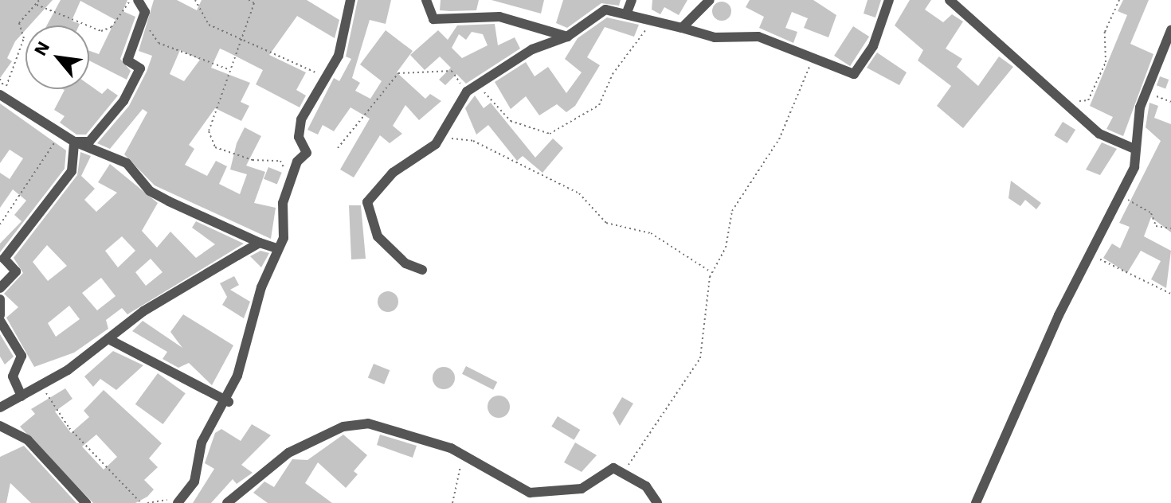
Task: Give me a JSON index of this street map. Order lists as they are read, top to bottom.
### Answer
{
  "north": "top left"
}
